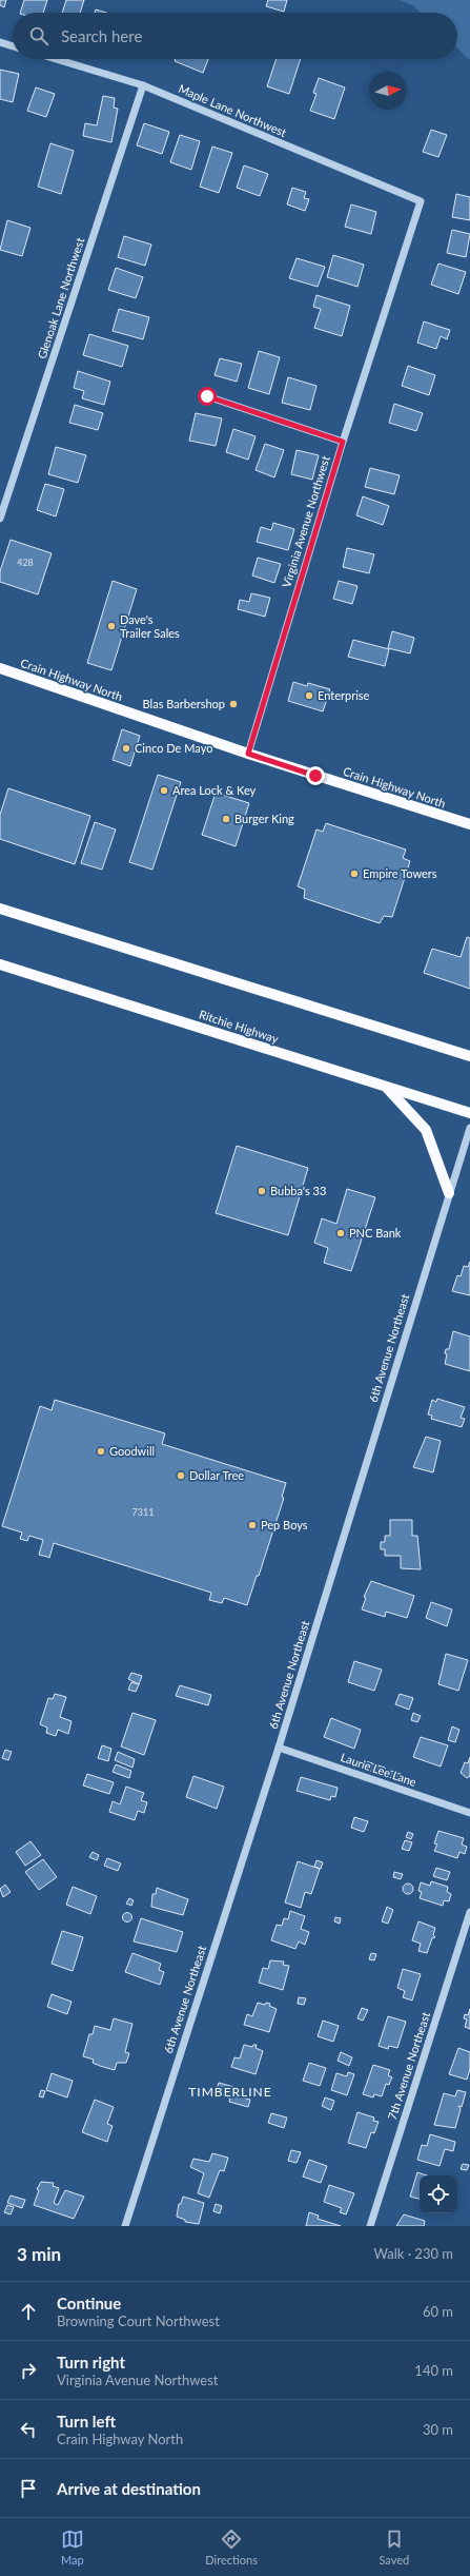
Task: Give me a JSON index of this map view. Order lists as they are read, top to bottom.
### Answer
{
  "streets": {
    "main road": ["Crain Highway North", "Ritchie Highway"],
    "street": [
      "Maple Lane Northwest",
      "Glenoak Lane Northwest",
      "Virginia Avenue Northwest",
      "6th Avenue Northeast",
      "Laurie Lee Lane",
      "7th Avenue Northeast"
    ]
  },
  "crossings": [
    ["Maple Lane Northwest", "Glenoak Lane Northwest"],
    ["Maple Lane Northwest", "Virginia Avenue Northwest"],
    ["Virginia Avenue Northwest", "Crain Highway North"],
    ["6th Avenue Northeast", "Laurie Lee Lane"]
  ],
  "districts": ["TIMBERLINE"],
  "places": [
    "Dave's Trailer Sales",
    "Enterprise",
    "Blas Barbershop",
    "Cinco De Mayo",
    "Area Lock & Key",
    "Burger King",
    "Empire Towers",
    "Bubba's 33",
    "PNC Bank",
    "Goodwill",
    "Dollar Tree",
    "Pep Boys"
  ],
  "house_numbers": ["428", "7311"],
  "north": "right",
  "page": {
    "search": "Search here",
    "heading": ["3 min", "Walk · 230 m"],
    "list": [
      ["Continue", "Browning Court Northwest", "60 m"],
      ["Turn right", "Virginia Avenue Northwest", "140 m"],
      ["Turn left", "Crain Highway North", "30 m"],
      "Arrive at destination"
    ],
    "nav": ["Map", "Directions", "Saved"]
  }
}
